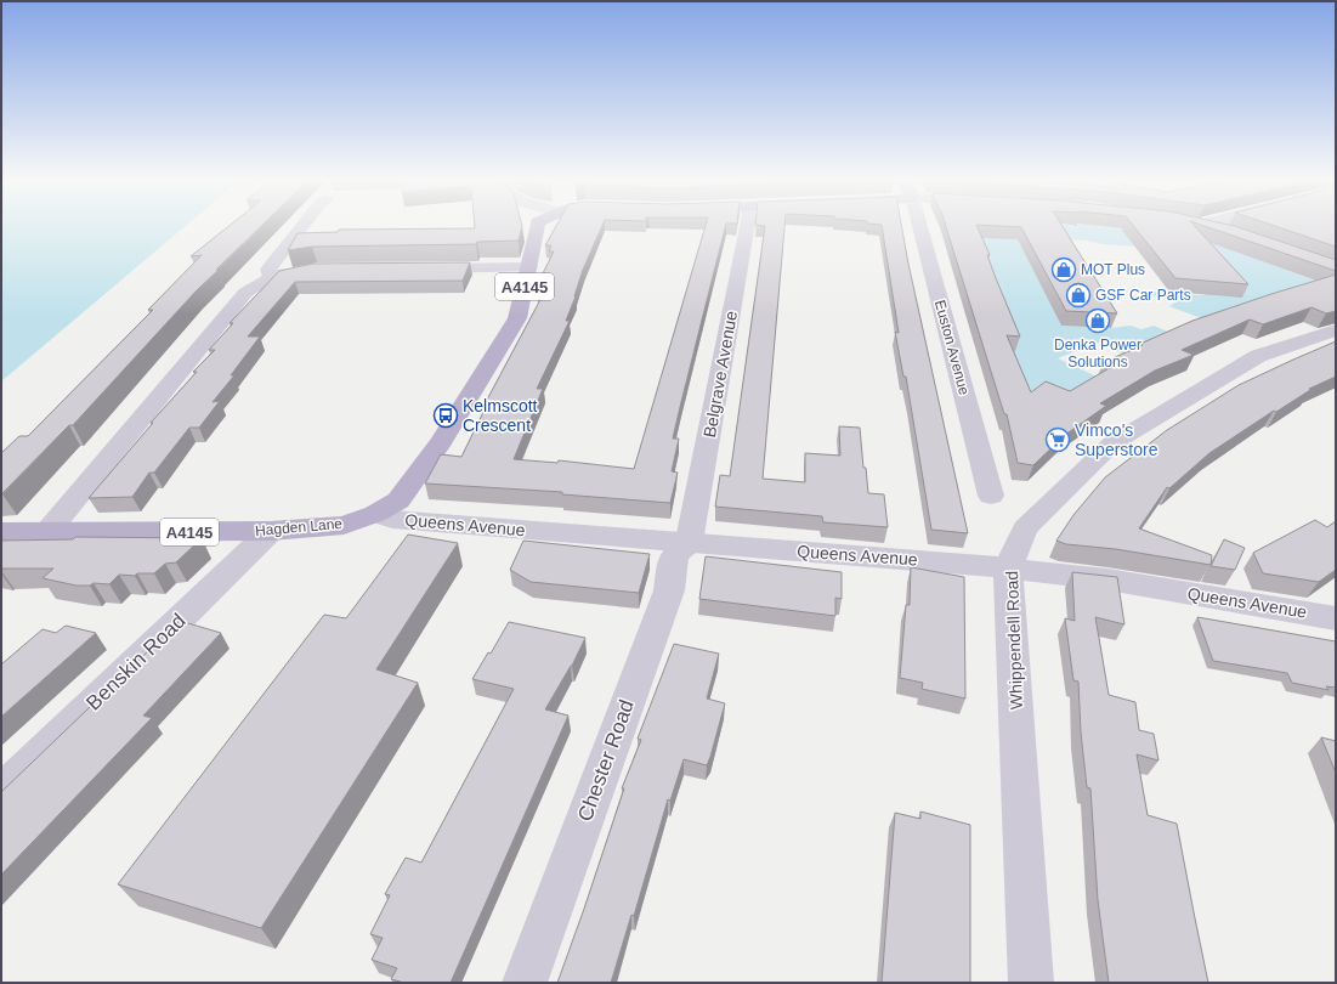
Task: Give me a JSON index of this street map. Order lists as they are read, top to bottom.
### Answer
{
  "streets": {
    "main road": ["A4145", "Hagden Lane"],
    "street": [
      "Euston Avenue",
      "Belgrave Avenue",
      "Queens Avenue",
      "Whippendell Road",
      "Benskin Road",
      "Chester Road"
    ]
  },
  "crossings": [
    ["Belgrave Avenue", "Queens Avenue"],
    ["Belgrave Avenue", "Chester Road"],
    ["Queens Avenue", "Hagden Lane"],
    ["Queens Avenue", "Whippendell Road"],
    ["Queens Avenue", "Chester Road"],
    ["Hagden Lane", "Benskin Road"]
  ],
  "places": {
    "shop": ["MOT Plus", "GSF Car Parts", "Denka Power Solutions"],
    "bus stop": ["Kelmscott Crescent"],
    "supermarket": ["Vimco's Superstore"]
  }
}
